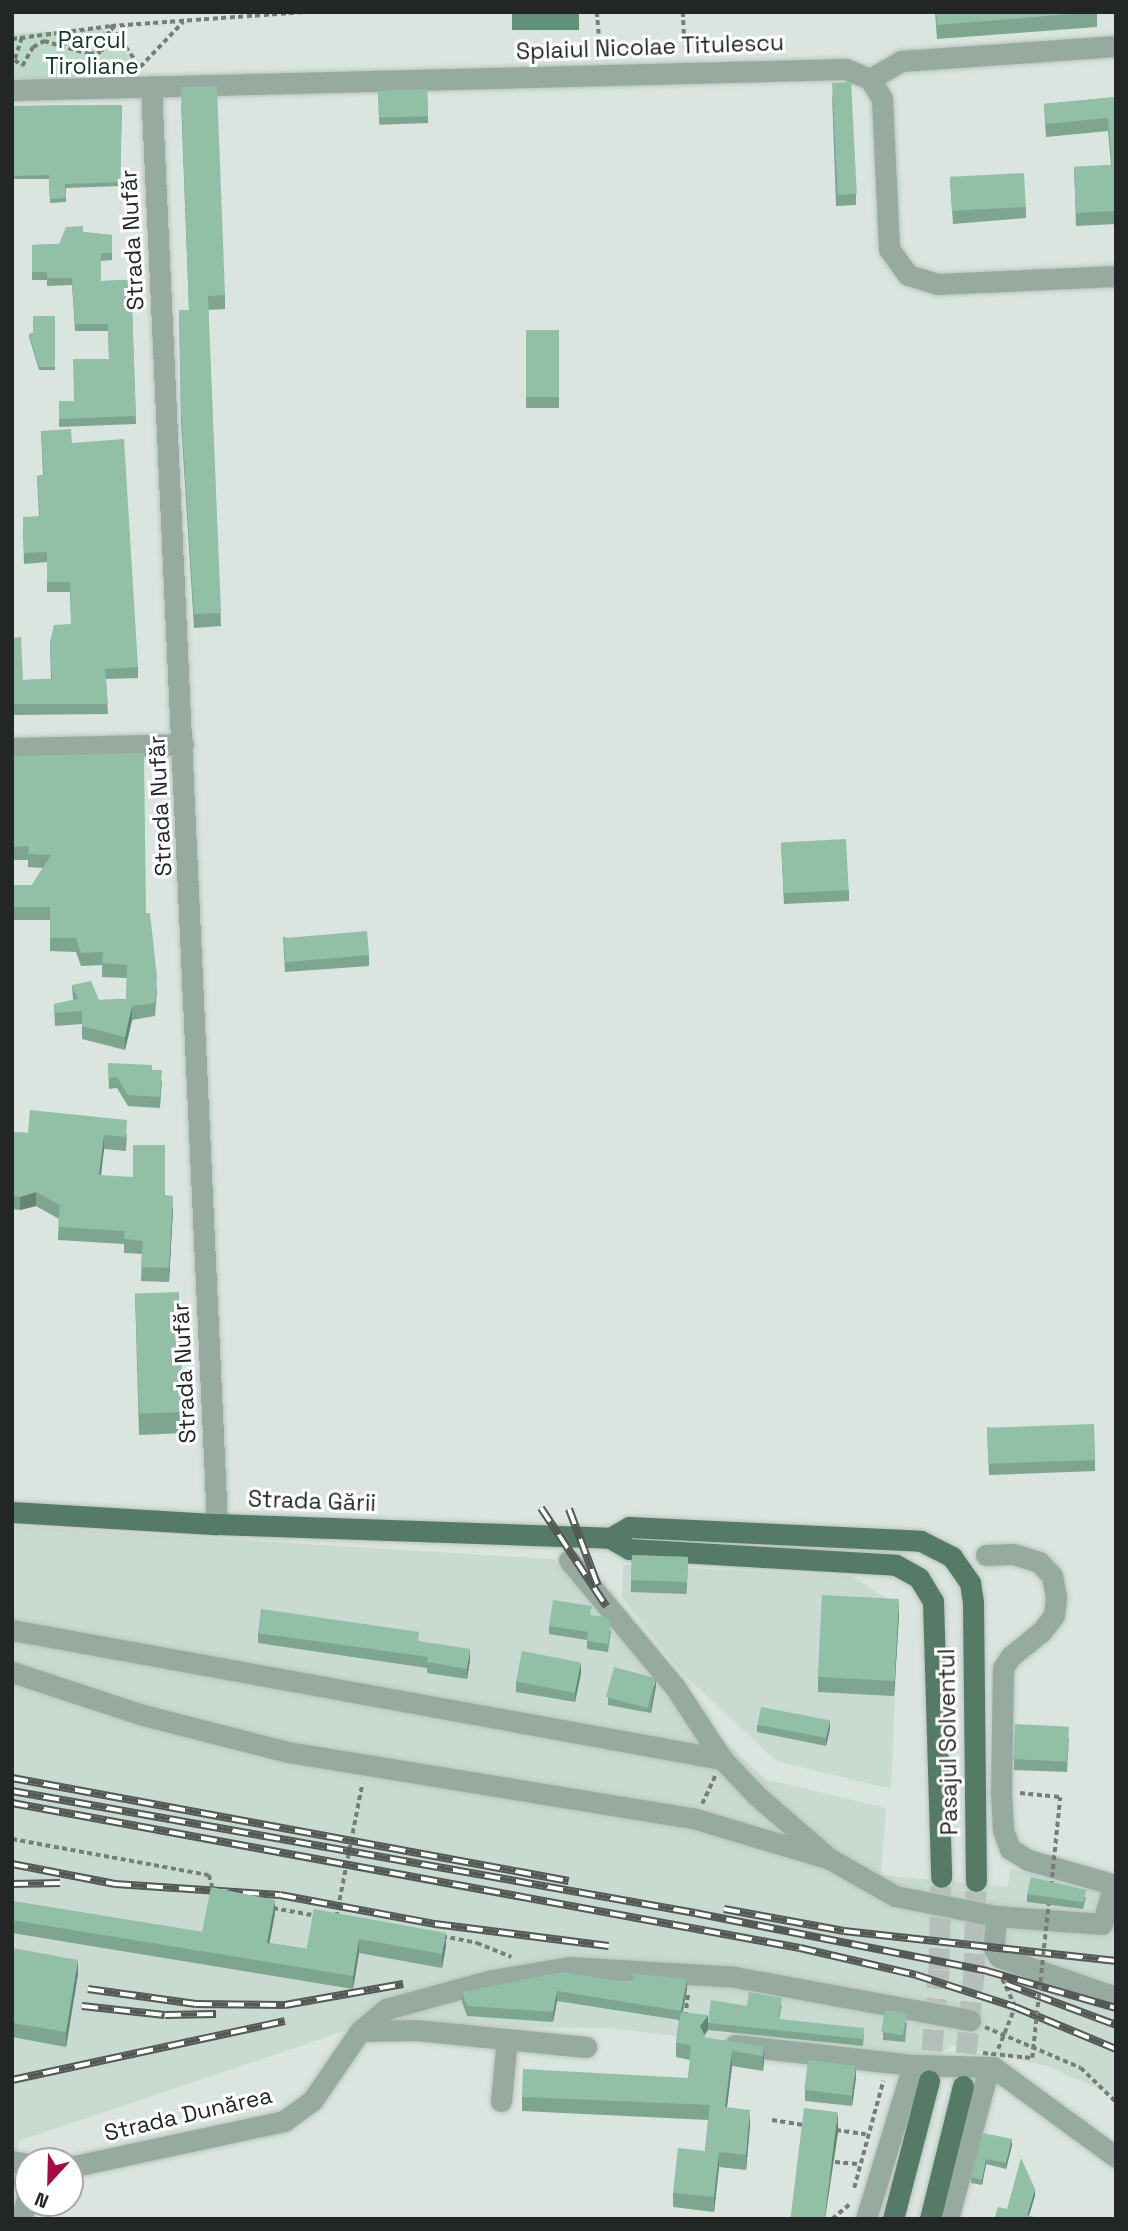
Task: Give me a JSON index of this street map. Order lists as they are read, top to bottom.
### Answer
{
  "streets": {
    "main road": ["Strada Gării", "Pasajul Solventul"],
    "street": ["Splaiul Nicolae Titulescu", "Strada Nufăr", "Strada Dunărea"]
  },
  "crossings": [
    ["Splaiul Nicolae Titulescu", "Strada Nufăr"],
    ["Strada Nufăr", "Strada Gării"],
    ["Strada Gării", "Pasajul Solventul"]
  ],
  "parks": ["Parcul Tiroliane"],
  "north": "bottom"
}
